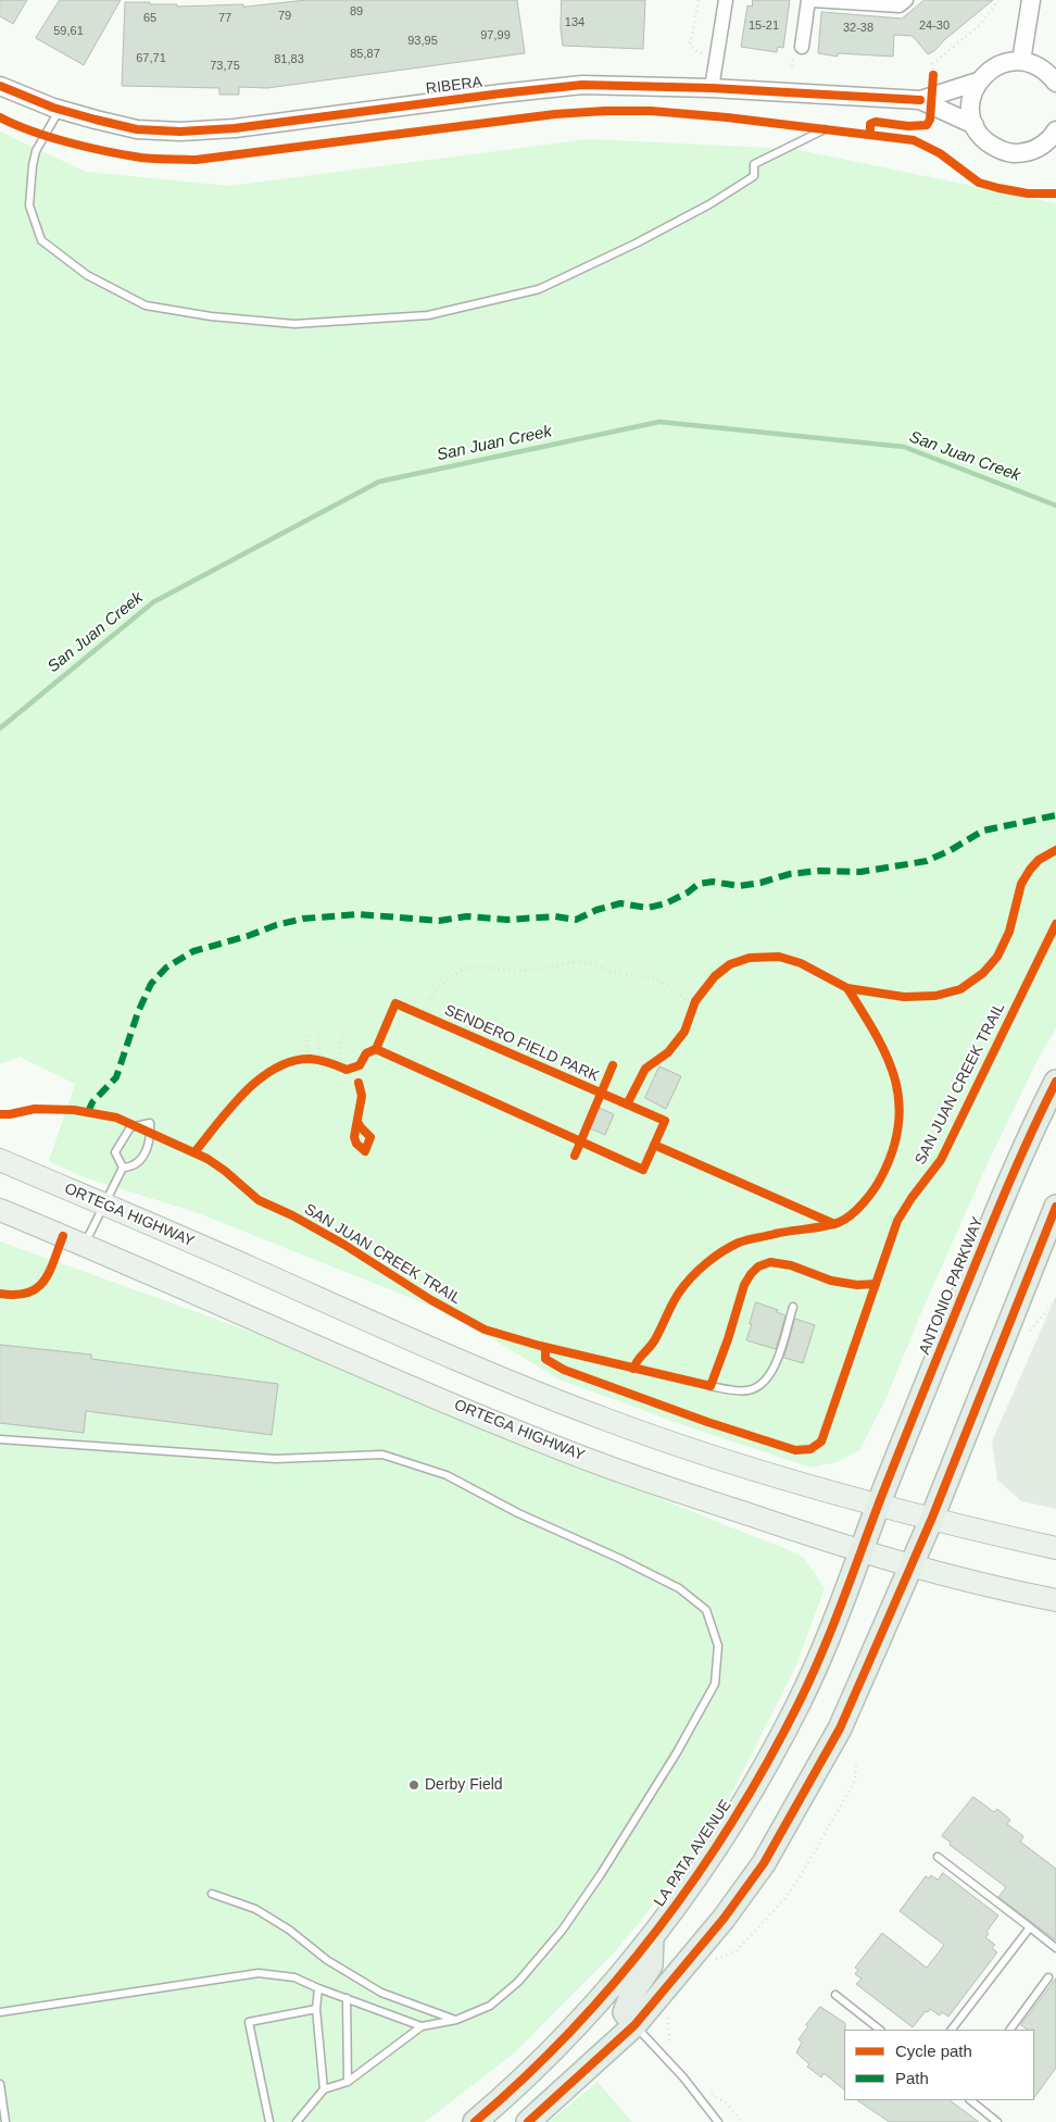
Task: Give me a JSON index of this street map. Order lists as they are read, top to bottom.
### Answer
{
  "streets": {
    "highway": ["ANTONIO PARKWAY", "LA PATA AVENUE"],
    "main road": ["ORTEGA HIGHWAY"],
    "street": ["RIBERA"],
    "cycle path": ["SENDERO FIELD PARK", "SAN JUAN CREEK TRAIL"]
  },
  "crossings": [
    ["ORTEGA HIGHWAY", "ANTONIO PARKWAY"],
    ["ORTEGA HIGHWAY", "LA PATA AVENUE"],
    ["ANTONIO PARKWAY", "LA PATA AVENUE"]
  ],
  "water": ["San Juan Creek"],
  "places": ["Derby Field"],
  "house_numbers": [
    "89",
    "79",
    "65",
    "77",
    "134",
    "15-21",
    "24-30",
    "32-38",
    "59,61",
    "97,99",
    "93,95",
    "85,87",
    "67,71",
    "81,83",
    "73,75"
  ],
  "legend": ["Cycle path", "Path"]
}
